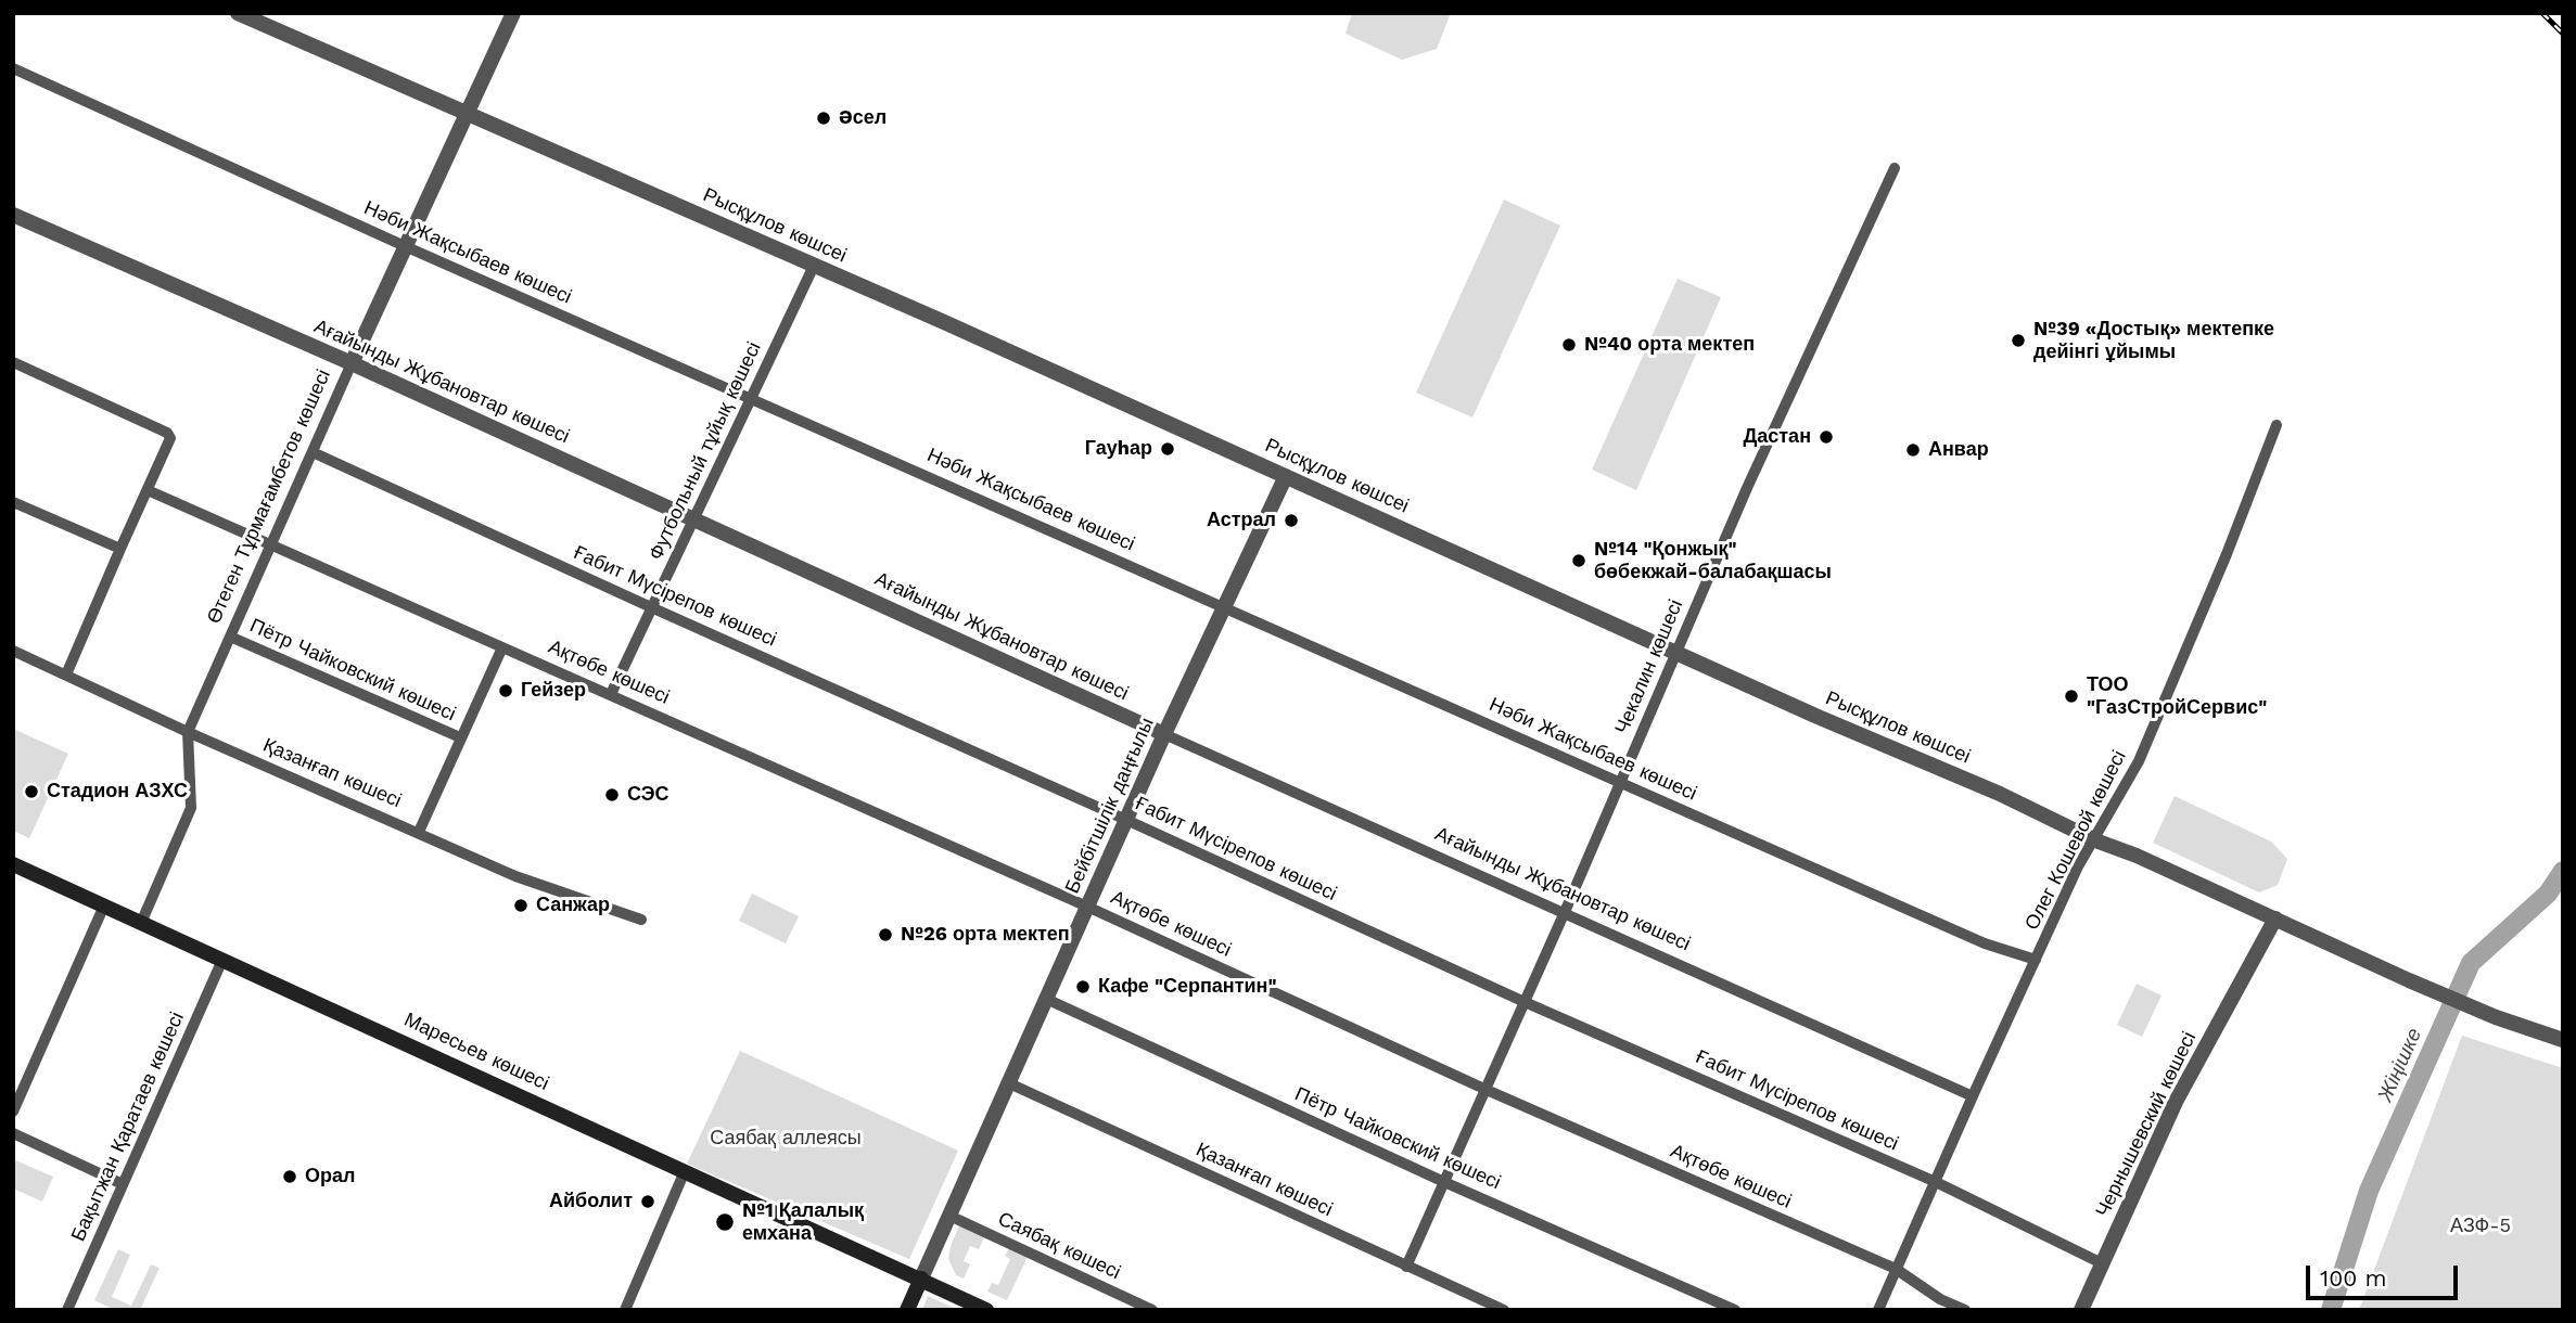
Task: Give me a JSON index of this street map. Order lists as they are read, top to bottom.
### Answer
{
  "streets": {
    "main road": ["Бейбітшілік даңғылы", "Маресьев көшесі"],
    "street": [
      "Рысқұлов көшсеі",
      "Нәби Жақсыбаев көшесі",
      "Ағайынды Жұбановтар көшесі",
      "Футбольный тұйық көшесі",
      "Өтеген Тұрмағамбетов көшесі",
      "Ғабит Мүсірепов көшесі",
      "Чекалин көшесі",
      "Пётр Чайковский көшесі",
      "Ақтөбе көшесі",
      "Қазанғап көшесі",
      "Олег Кошевой көшесі",
      "Чернышевский көшесі",
      "Бақытжан Қаратаев көшесі",
      "Саябақ көшесі"
    ]
  },
  "crossings": [
    ["Рысқұлов көшсеі", "Футбольный тұйық көшесі"],
    ["Рысқұлов көшсеі", "Өтеген Тұрмағамбетов көшесі"],
    ["Рысқұлов көшсеі", "Чекалин көшесі"],
    ["Рысқұлов көшсеі", "Бейбітшілік даңғылы"],
    ["Рысқұлов көшсеі", "Олег Кошевой көшесі"],
    ["Рысқұлов көшсеі", "Чернышевский көшесі"],
    ["Нәби Жақсыбаев көшесі", "Футбольный тұйық көшесі"],
    ["Нәби Жақсыбаев көшесі", "Өтеген Тұрмағамбетов көшесі"],
    ["Нәби Жақсыбаев көшесі", "Чекалин көшесі"],
    ["Нәби Жақсыбаев көшесі", "Бейбітшілік даңғылы"],
    ["Нәби Жақсыбаев көшесі", "Олег Кошевой көшесі"],
    ["Ағайынды Жұбановтар көшесі", "Футбольный тұйық көшесі"],
    ["Ағайынды Жұбановтар көшесі", "Өтеген Тұрмағамбетов көшесі"],
    ["Ағайынды Жұбановтар көшесі", "Чекалин көшесі"],
    ["Ағайынды Жұбановтар көшесі", "Бейбітшілік даңғылы"],
    ["Ағайынды Жұбановтар көшесі", "Олег Кошевой көшесі"],
    ["Футбольный тұйық көшесі", "Ғабит Мүсірепов көшесі"],
    ["Футбольный тұйық көшесі", "Ақтөбе көшесі"],
    ["Өтеген Тұрмағамбетов көшесі", "Ғабит Мүсірепов көшесі"],
    ["Өтеген Тұрмағамбетов көшесі", "Пётр Чайковский көшесі"],
    ["Өтеген Тұрмағамбетов көшесі", "Ақтөбе көшесі"],
    ["Өтеген Тұрмағамбетов көшесі", "Қазанғап көшесі"],
    ["Өтеген Тұрмағамбетов көшесі", "Маресьев көшесі"],
    ["Ғабит Мүсірепов көшесі", "Чекалин көшесі"],
    ["Ғабит Мүсірепов көшесі", "Бейбітшілік даңғылы"],
    ["Ғабит Мүсірепов көшесі", "Олег Кошевой көшесі"],
    ["Ғабит Мүсірепов көшесі", "Чернышевский көшесі"],
    ["Чекалин көшесі", "Пётр Чайковский көшесі"],
    ["Чекалин көшесі", "Ақтөбе көшесі"],
    ["Чекалин көшесі", "Қазанғап көшесі"],
    ["Пётр Чайковский көшесі", "Бейбітшілік даңғылы"],
    ["Ақтөбе көшесі", "Бейбітшілік даңғылы"],
    ["Ақтөбе көшесі", "Олег Кошевой көшесі"],
    ["Қазанғап көшесі", "Бейбітшілік даңғылы"],
    ["Бейбітшілік даңғылы", "Маресьев көшесі"],
    ["Бейбітшілік даңғылы", "Саябақ көшесі"],
    ["Маресьев көшесі", "Бақытжан Қаратаев көшесі"]
  ],
  "water": ["Жіңішке"],
  "parks": ["Саябақ аллеясы", "АЗФ-5"],
  "places": [
    "Əсел",
    "№39 «Достық» мектепке дейінгі ұйымы",
    "№40 орта мектеп",
    "Дастан",
    "Гауhар",
    "Анвар",
    "Астрал",
    "№14 \"Қонжық\" бөбекжай-балабақшасы",
    "Гейзер",
    "ТОО \"ГазСтройСервис\"",
    "Стадион АЗХС",
    "СЭС",
    "Санжар",
    "№26 орта мектеп",
    "Кафе \"Серпантин\"",
    "Орал",
    "Айболит",
    "№1 Қалалық емхана"
  ],
  "scale_bar": "100 m"
}
